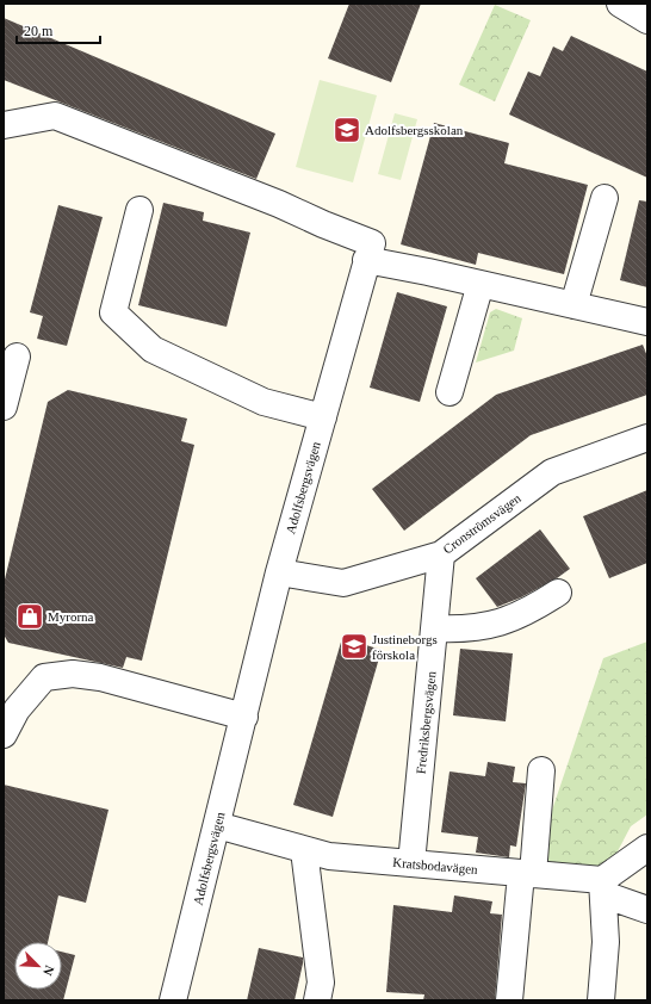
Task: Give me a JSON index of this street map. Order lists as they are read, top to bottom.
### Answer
{
  "streets": {
    "street": [
      "Adolfsbergsvägen",
      "Cronströmsvägen",
      "Fredriksbergsvägen",
      "Kratsbodavägen"
    ]
  },
  "crossings": [
    ["Adolfsbergsvägen", "Cronströmsvägen"],
    ["Adolfsbergsvägen", "Kratsbodavägen"],
    ["Cronströmsvägen", "Fredriksbergsvägen"],
    ["Fredriksbergsvägen", "Kratsbodavägen"]
  ],
  "places": {
    "school or university": ["Adolfsbergsskolan", "Justineborgs förskola"],
    "shop": ["Myrorna"]
  },
  "scale_bar": "20 m",
  "north": "bottom right"
}
